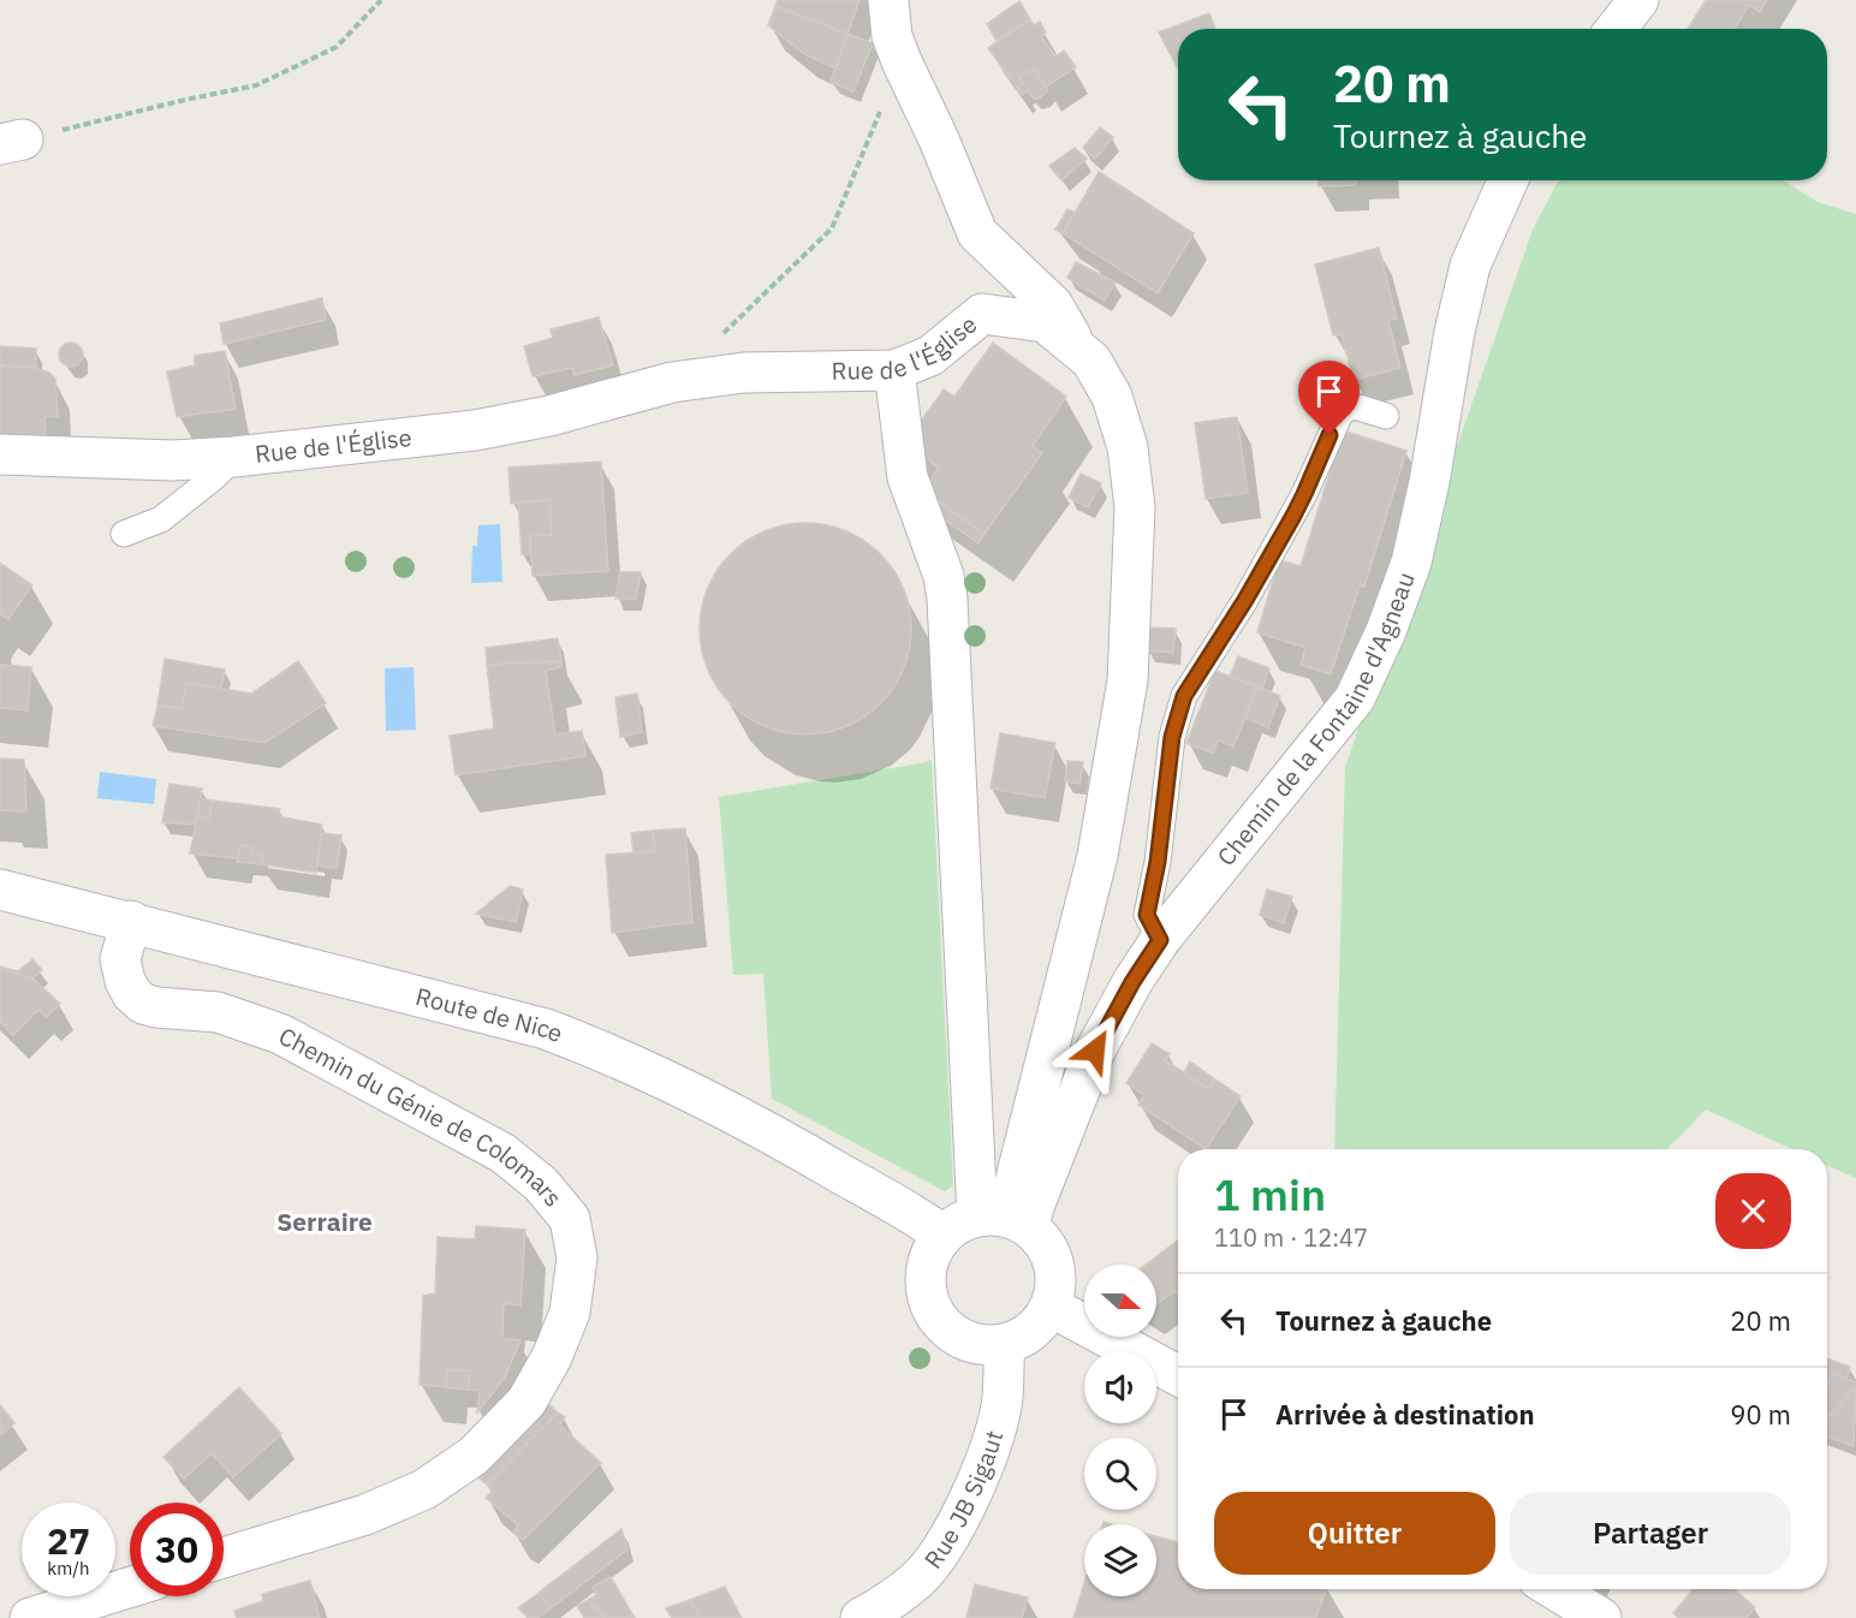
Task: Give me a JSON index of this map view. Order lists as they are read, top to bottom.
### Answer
{
  "streets": {
    "street": [
      "Rue de l'Église",
      "Chemin de la Fontaine d'Agneau",
      "Route de Nice",
      "Chemin du Génie de Colomars",
      "Rue JB Sigaut"
    ]
  },
  "crossings": [
    ["Rue de l'Église", "Chemin de la Fontaine d'Agneau"],
    ["Rue de l'Église", "Route de Nice"],
    ["Rue de l'Église", "Rue JB Sigaut"],
    ["Chemin de la Fontaine d'Agneau", "Route de Nice"],
    ["Chemin de la Fontaine d'Agneau", "Rue JB Sigaut"],
    ["Route de Nice", "Chemin du Génie de Colomars"],
    ["Route de Nice", "Rue JB Sigaut"]
  ],
  "districts": ["Serraire"],
  "north": "right",
  "page": {
    "turn": ["20 m", "Tournez à gauche"],
    "heading": ["1 min", "110 m · 12:47"],
    "list": [
      {
        "name": "Tournez à gauche",
        "value": "20 m"
      },
      {
        "name": "Arrivée à destination",
        "value": "90 m"
      }
    ],
    "buttons": ["Quitter", "Partager"],
    "speed": "27 km/h",
    "limit": "30"
  }
}
